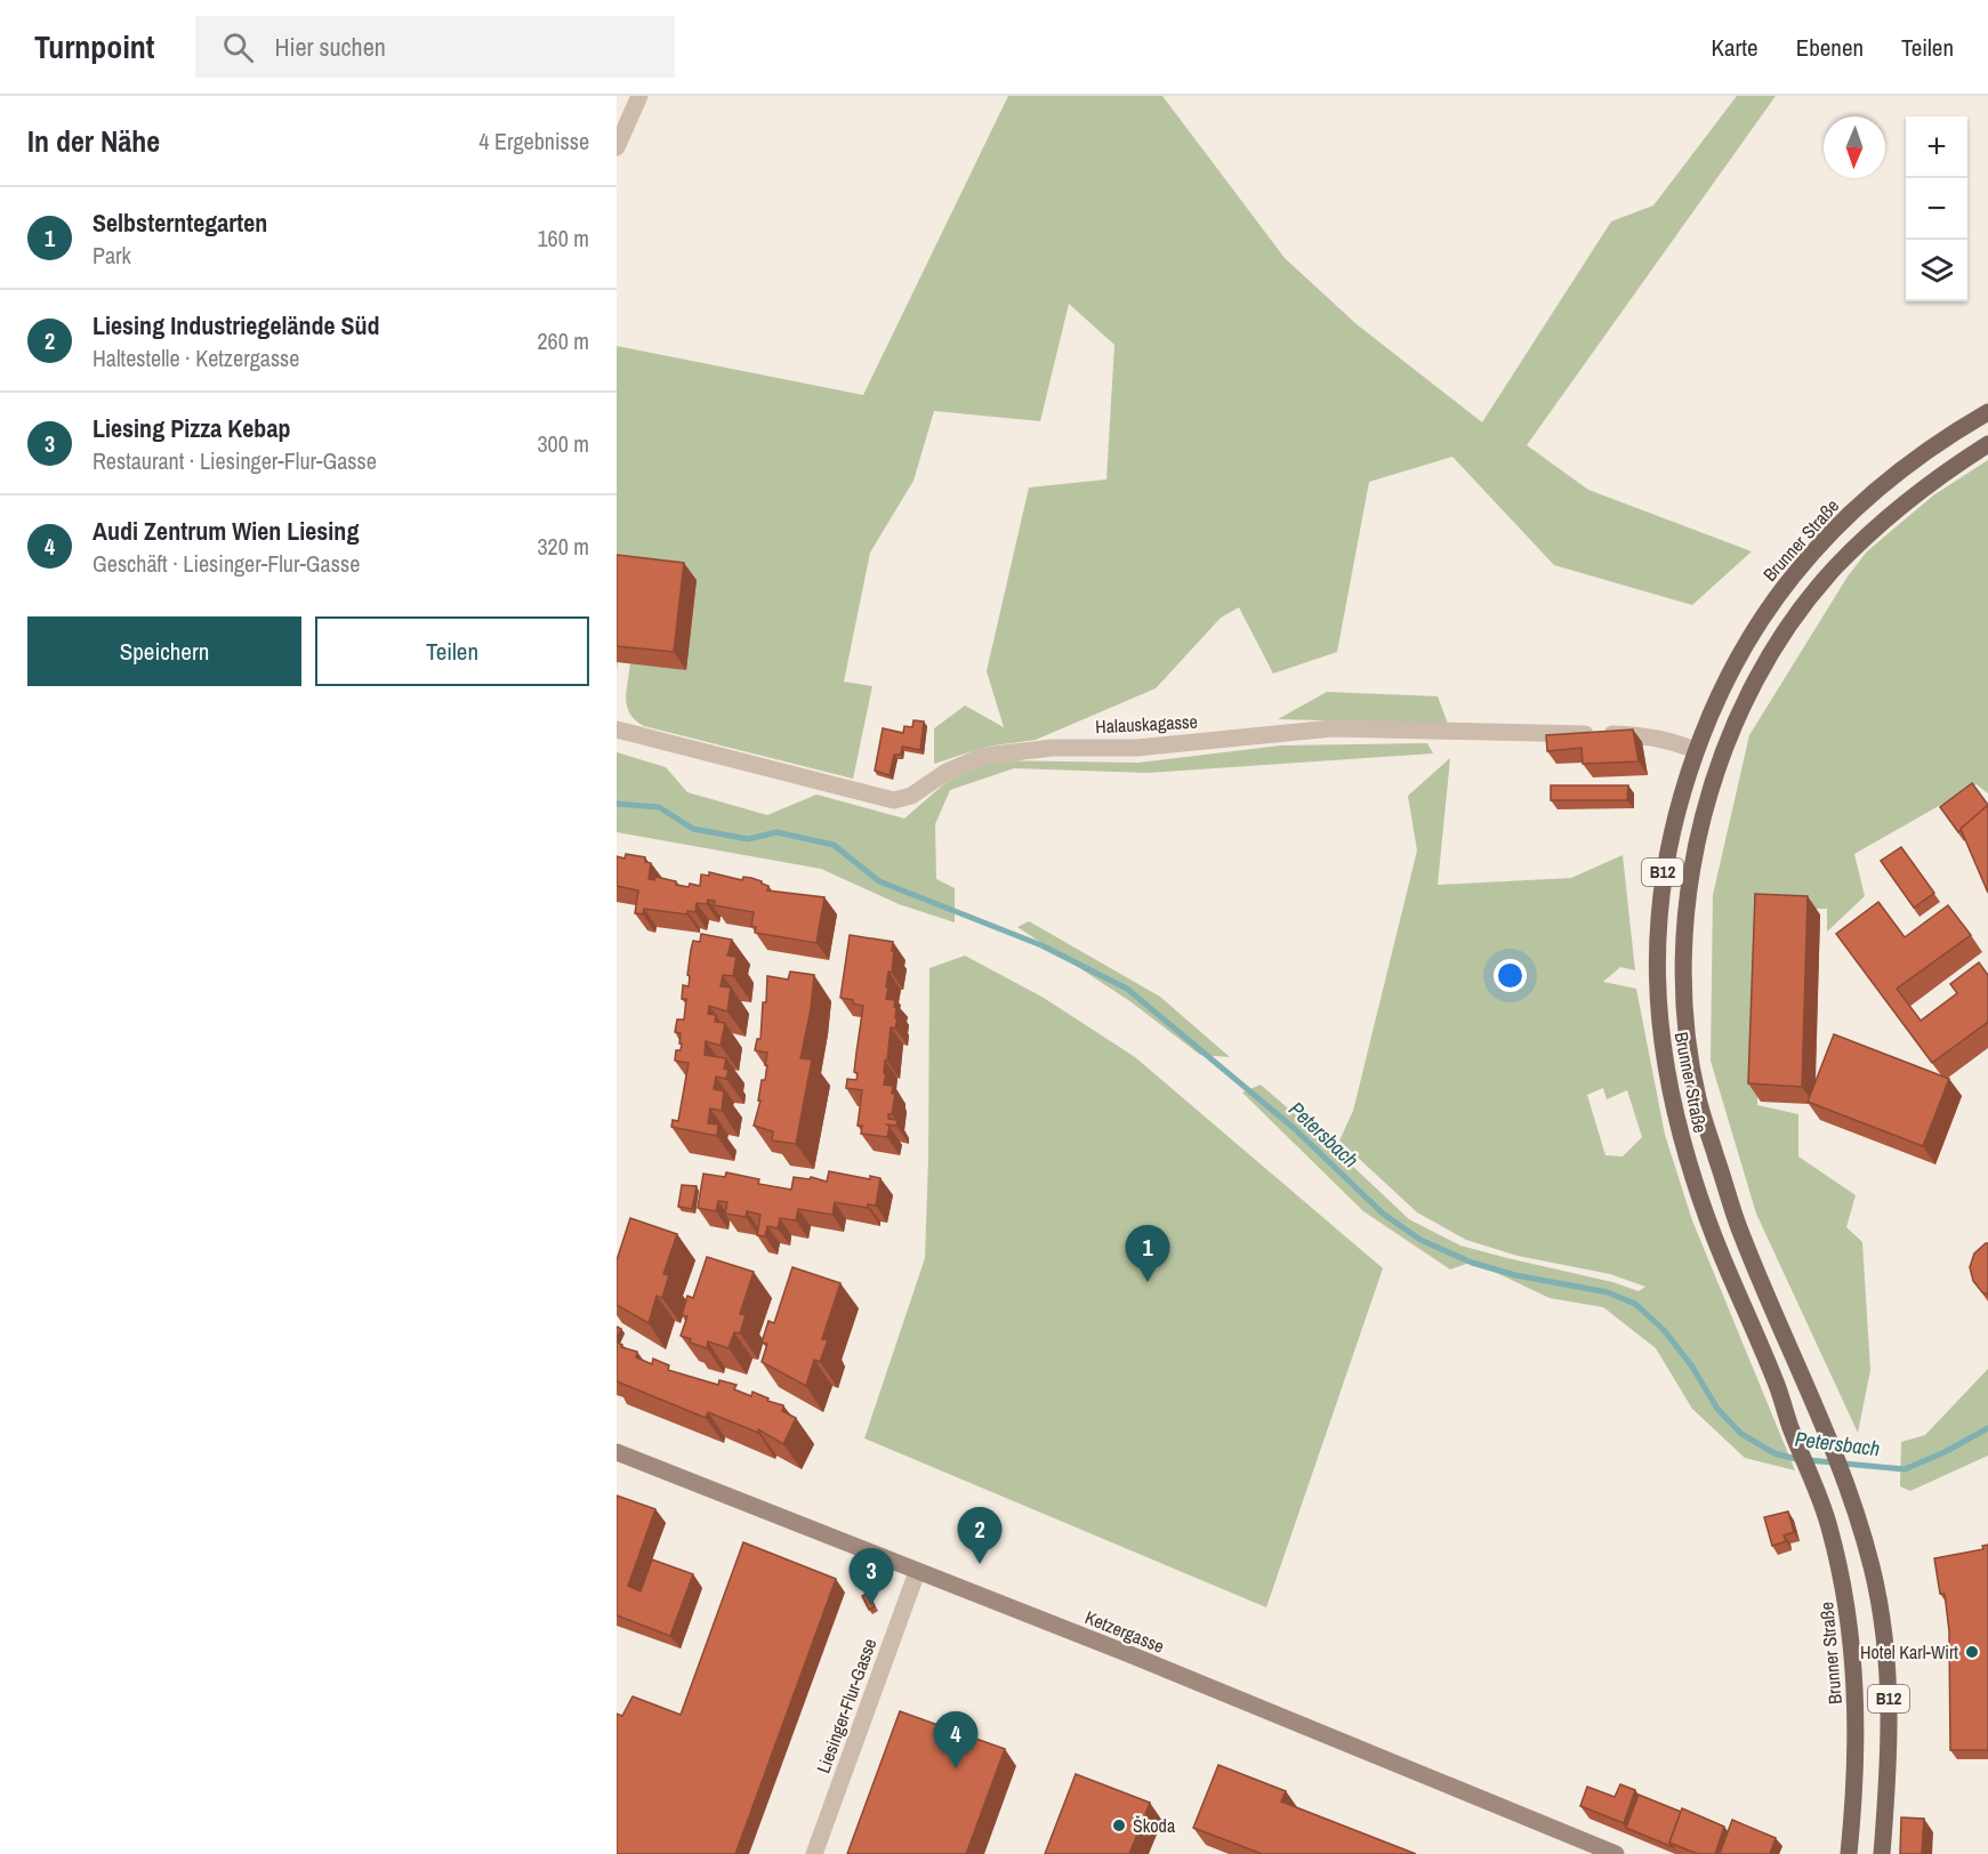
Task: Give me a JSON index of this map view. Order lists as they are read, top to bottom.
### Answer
{
  "streets": {
    "main road": ["Brunner Straße", "B12", "Ketzergasse"],
    "street": ["Halauskagasse", "Liesinger-Flur-Gasse"]
  },
  "crossings": [
    ["Brunner Straße", "Halauskagasse"],
    ["Ketzergasse", "Liesinger-Flur-Gasse"]
  ],
  "water": ["Petersbach"],
  "places": ["Hotel Karl-Wirt", "Škoda"],
  "north": "bottom",
  "page": {
    "header": "Turnpoint",
    "search": "Hier suchen",
    "nav": ["Karte", "Ebenen", "Teilen"],
    "heading": ["In der Nähe", "4 Ergebnisse"],
    "map_buttons": ["+", "−"],
    "list": [
      {
        "mark": "1",
        "name": "Selbsterntegarten",
        "note": "Park",
        "value": "160 m"
      },
      {
        "mark": "2",
        "name": "Liesing Industriegelände Süd",
        "note": "Haltestelle · Ketzergasse",
        "value": "260 m"
      },
      {
        "mark": "3",
        "name": "Liesing Pizza Kebap",
        "note": "Restaurant · Liesinger-Flur-Gasse",
        "value": "300 m"
      },
      {
        "mark": "4",
        "name": "Audi Zentrum Wien Liesing",
        "note": "Geschäft · Liesinger-Flur-Gasse",
        "value": "320 m"
      }
    ],
    "buttons": ["Speichern", "Teilen"],
    "pins": [
      "1",
      "2",
      "3",
      "4"
    ]
  }
}
